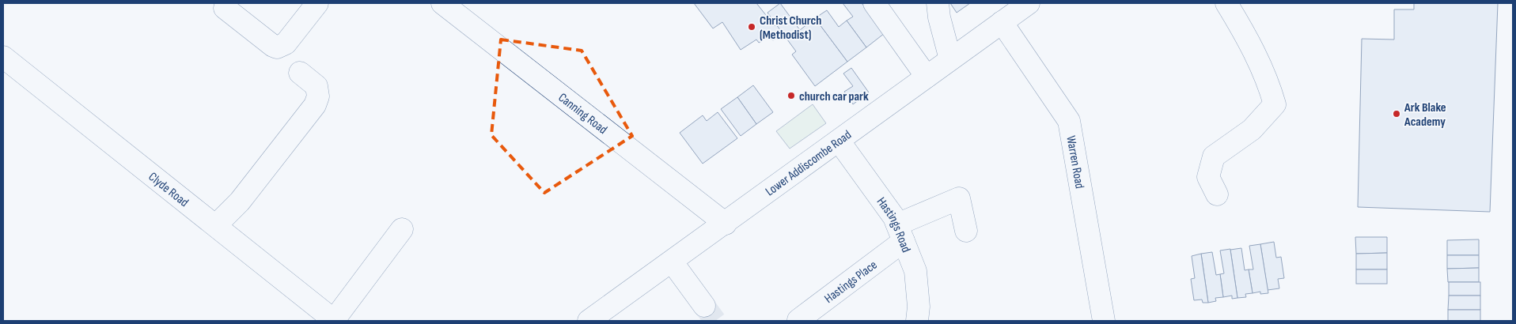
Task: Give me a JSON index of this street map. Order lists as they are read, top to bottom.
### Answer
{
  "streets": {
    "street": [
      "Canning Road",
      "Warren Road",
      "Lower Addiscombe Road",
      "Clyde Road",
      "Hastings Road",
      "Hastings Place"
    ]
  },
  "crossings": [
    ["Canning Road", "Lower Addiscombe Road"],
    ["Warren Road", "Lower Addiscombe Road"],
    ["Lower Addiscombe Road", "Hastings Road"],
    ["Hastings Road", "Hastings Place"]
  ],
  "places": ["Christ Church (Methodist)", "church car park", "Ark Blake Academy"]
}
